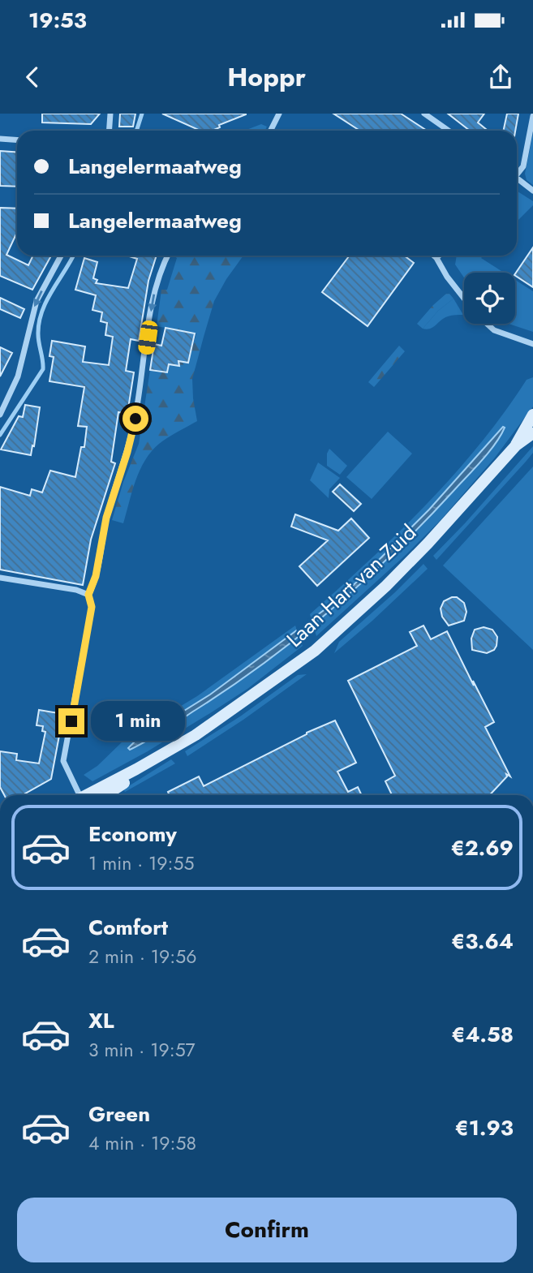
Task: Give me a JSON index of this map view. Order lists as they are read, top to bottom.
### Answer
{
  "streets": {
    "main road": ["Laan Hart van Zuid"]
  },
  "page": {
    "status": "19:53",
    "header": "Hoppr",
    "banner": ["Langelermaatweg", "Langelermaatweg"],
    "bubble": "1 min",
    "list": [
      {
        "name": "Economy",
        "note": "1 min · 19:55",
        "value": "€2.69"
      },
      {
        "name": "Comfort",
        "note": "2 min · 19:56",
        "value": "€3.64"
      },
      {
        "name": "XL",
        "note": "3 min · 19:57",
        "value": "€4.58"
      },
      {
        "name": "Green",
        "note": "4 min · 19:58",
        "value": "€1.93"
      }
    ],
    "buttons": "Confirm"
  }
}
